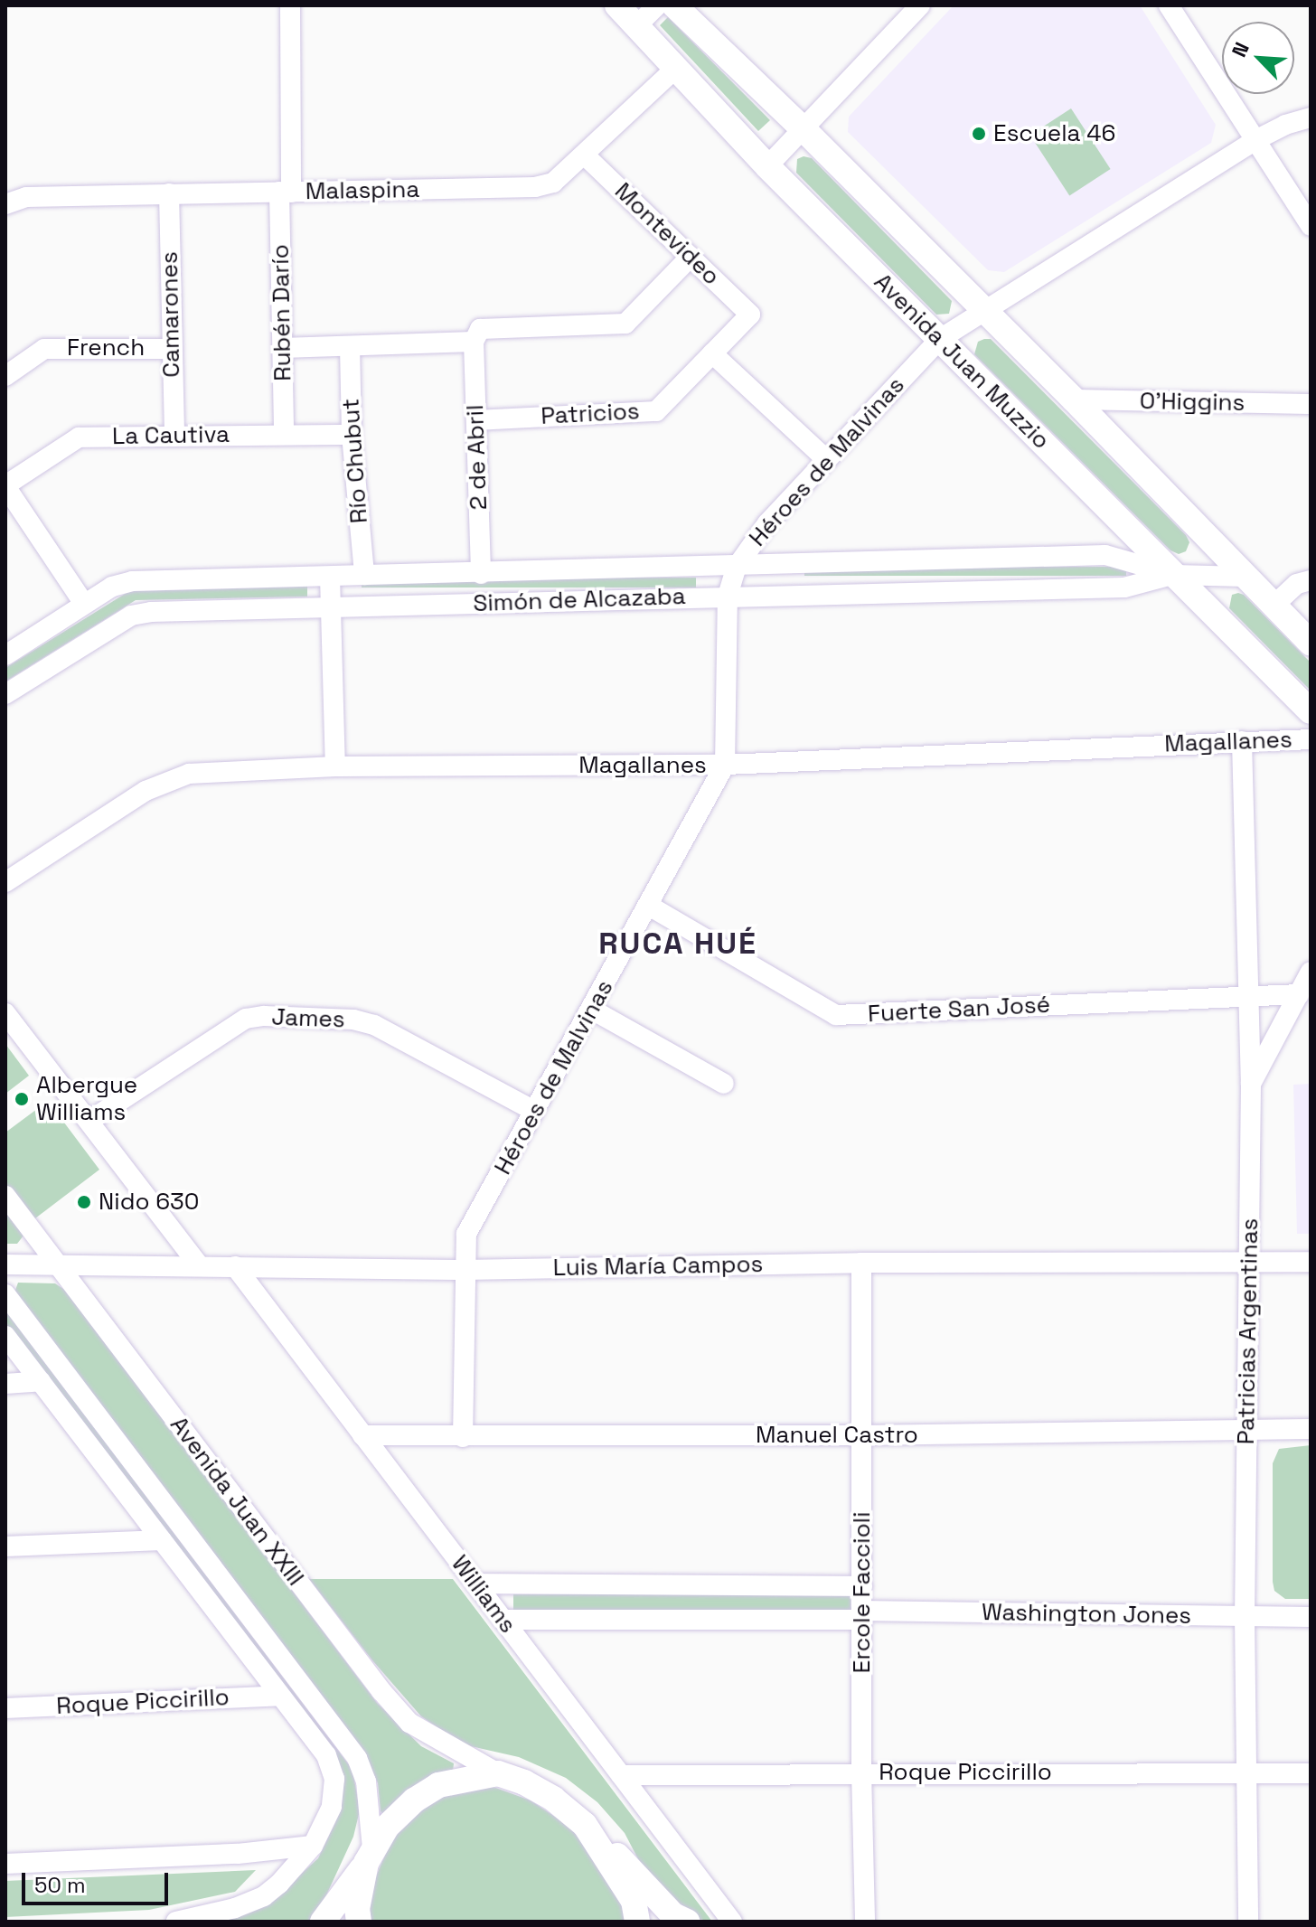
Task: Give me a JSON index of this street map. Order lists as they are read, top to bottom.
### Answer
{
  "streets": {
    "main road": ["Avenida Juan Muzzio"],
    "street": [
      "Malaspina",
      "Montevideo",
      "Rubén Darío",
      "Camarones",
      "French",
      "O'Higgins",
      "Patricios",
      "La Cautiva",
      "2 de Abril",
      "Río Chubut",
      "Héroes de Malvinas",
      "Simón de Alcazaba",
      "Magallanes",
      "Fuerte San José",
      "James",
      "Luis María Campos",
      "Patricias Argentinas",
      "Manuel Castro",
      "Avenida Juan XXIII",
      "Ercole Faccioli",
      "Williams",
      "Washington Jones",
      "Roque Piccirillo"
    ]
  },
  "crossings": [
    ["Malaspina", "Montevideo"],
    ["Malaspina", "Rubén Darío"],
    ["Malaspina", "Camarones"],
    ["Malaspina", "Avenida Juan Muzzio"],
    ["Montevideo", "Patricios"],
    ["Rubén Darío", "La Cautiva"],
    ["Camarones", "French"],
    ["Camarones", "La Cautiva"],
    ["Avenida Juan Muzzio", "Héroes de Malvinas"],
    ["Avenida Juan Muzzio", "Simón de Alcazaba"],
    ["Patricios", "2 de Abril"],
    ["La Cautiva", "Río Chubut"],
    ["2 de Abril", "Simón de Alcazaba"],
    ["Río Chubut", "Simón de Alcazaba"],
    ["Héroes de Malvinas", "Simón de Alcazaba"],
    ["Héroes de Malvinas", "Magallanes"],
    ["Héroes de Malvinas", "Fuerte San José"],
    ["Héroes de Malvinas", "James"],
    ["Héroes de Malvinas", "Luis María Campos"],
    ["Héroes de Malvinas", "Manuel Castro"],
    ["Magallanes", "Patricias Argentinas"],
    ["Fuerte San José", "Patricias Argentinas"],
    ["Luis María Campos", "Patricias Argentinas"],
    ["Luis María Campos", "Avenida Juan XXIII"],
    ["Luis María Campos", "Ercole Faccioli"],
    ["Luis María Campos", "Williams"],
    ["Patricias Argentinas", "Manuel Castro"],
    ["Patricias Argentinas", "Washington Jones"],
    ["Patricias Argentinas", "Roque Piccirillo"],
    ["Manuel Castro", "Ercole Faccioli"],
    ["Manuel Castro", "Williams"],
    ["Ercole Faccioli", "Washington Jones"],
    ["Ercole Faccioli", "Roque Piccirillo"],
    ["Williams", "Washington Jones"],
    ["Williams", "Roque Piccirillo"]
  ],
  "districts": ["RUCA HUÉ"],
  "places": ["Escuela 46", "Albergue Williams", "Nido 630"],
  "scale_bar": "50 m",
  "north": "top left"
}
